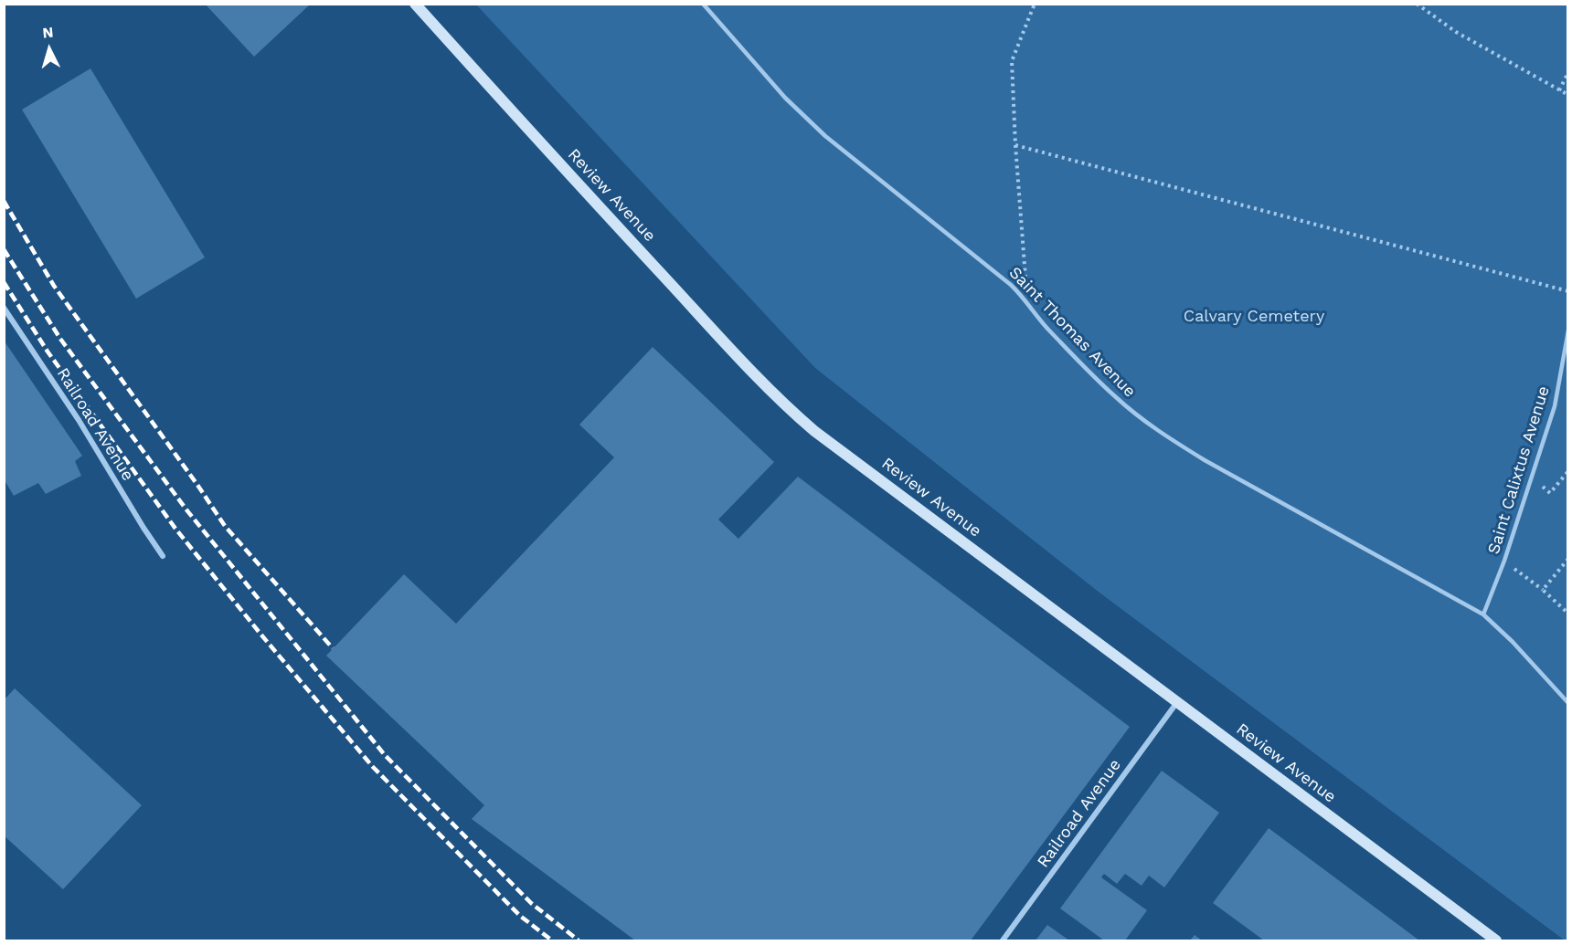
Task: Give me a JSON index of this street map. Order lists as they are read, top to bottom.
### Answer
{
  "streets": {
    "main road": ["Review Avenue"],
    "street": ["Railroad Avenue"],
    "lane": ["Saint Thomas Avenue", "Saint Calixtus Avenue"]
  },
  "crossings": [
    ["Review Avenue", "Railroad Avenue"],
    ["Saint Thomas Avenue", "Saint Calixtus Avenue"]
  ],
  "parks": ["Calvary Cemetery"],
  "north": "top"
}
